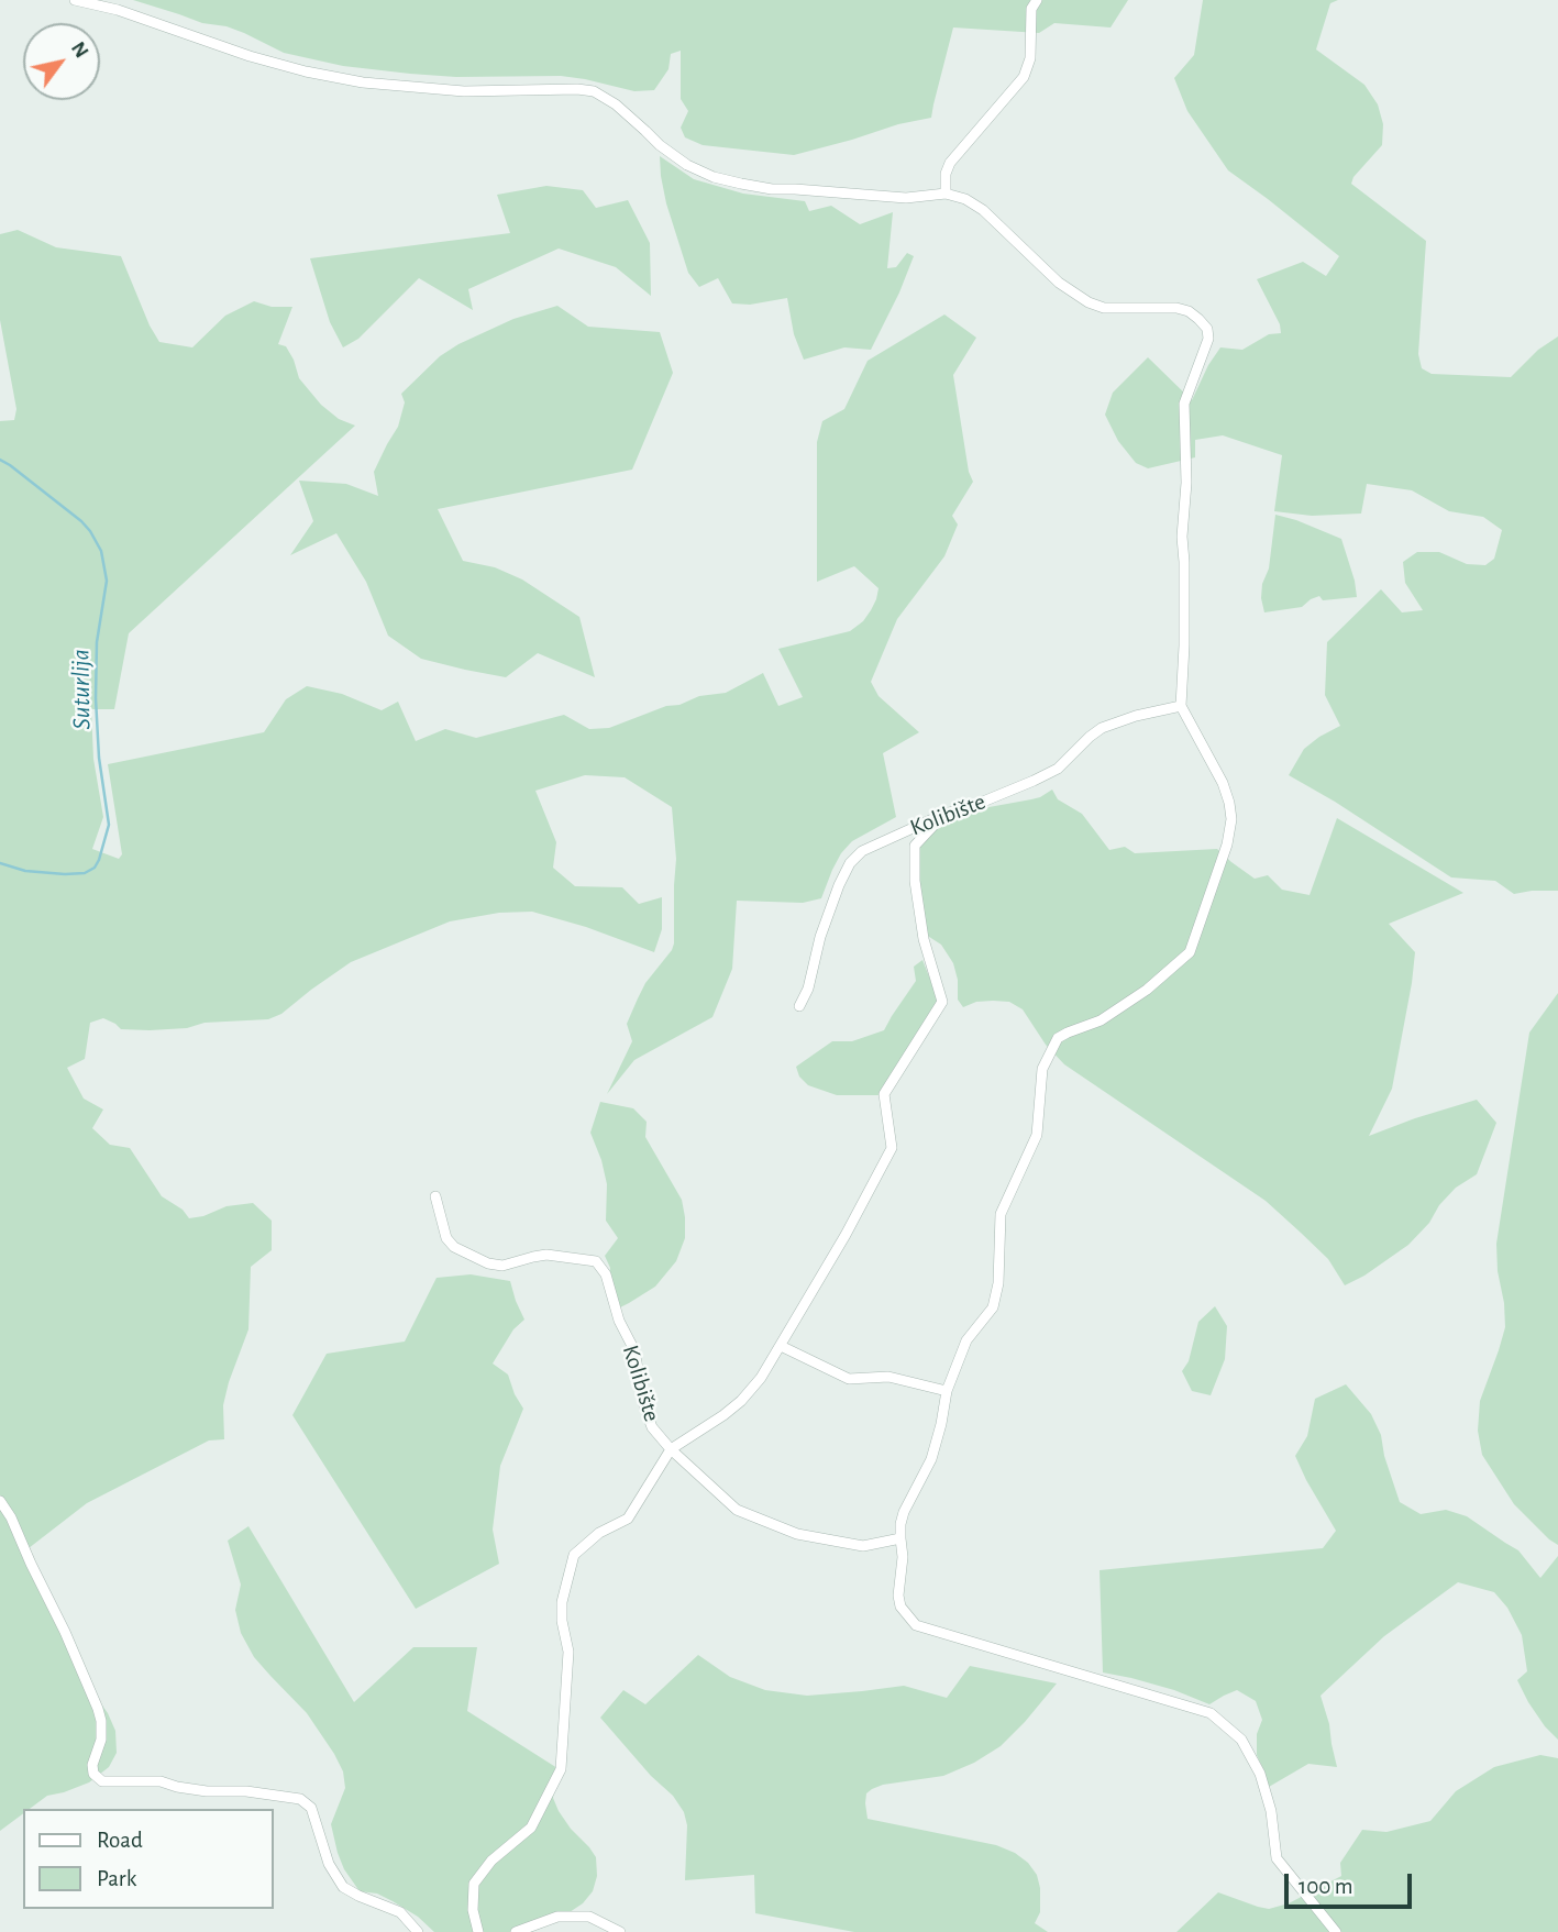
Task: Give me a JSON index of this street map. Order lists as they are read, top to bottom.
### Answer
{
  "streets": {
    "street": ["Kolibište"]
  },
  "water": ["Suturlija"],
  "legend": ["Road", "Park"],
  "scale_bar": "100 m",
  "north": "top right"
}
